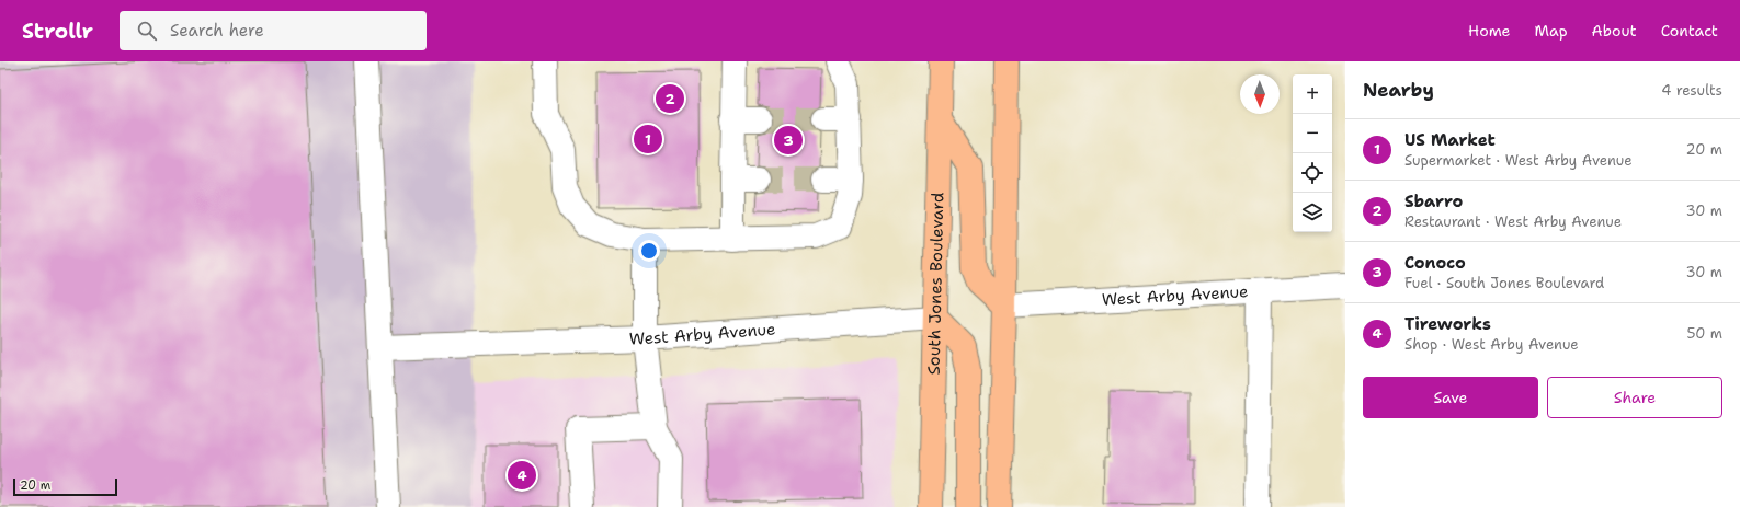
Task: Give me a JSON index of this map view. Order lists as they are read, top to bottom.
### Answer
{
  "streets": {
    "main road": ["South Jones Boulevard"],
    "street": ["West Arby Avenue"]
  },
  "crossings": [
    ["South Jones Boulevard", "West Arby Avenue"]
  ],
  "scale_bar": "20 m",
  "north": "bottom",
  "page": {
    "header": "Strollr",
    "search": "Search here",
    "nav": [
      "Home",
      "Map",
      "About",
      "Contact"
    ],
    "heading": ["Nearby", "4 results"],
    "map_buttons": ["+", "−"],
    "pins": [
      "2",
      "1",
      "3",
      "4"
    ],
    "list": [
      {
        "mark": "1",
        "name": "US Market",
        "note": "Supermarket · West Arby Avenue",
        "value": "20 m"
      },
      {
        "mark": "2",
        "name": "Sbarro",
        "note": "Restaurant · West Arby Avenue",
        "value": "30 m"
      },
      {
        "mark": "3",
        "name": "Conoco",
        "note": "Fuel · South Jones Boulevard",
        "value": "30 m"
      },
      {
        "mark": "4",
        "name": "Tireworks",
        "note": "Shop · West Arby Avenue",
        "value": "50 m"
      }
    ],
    "buttons": ["Save", "Share"],
    "scale": "20 m"
  }
}
